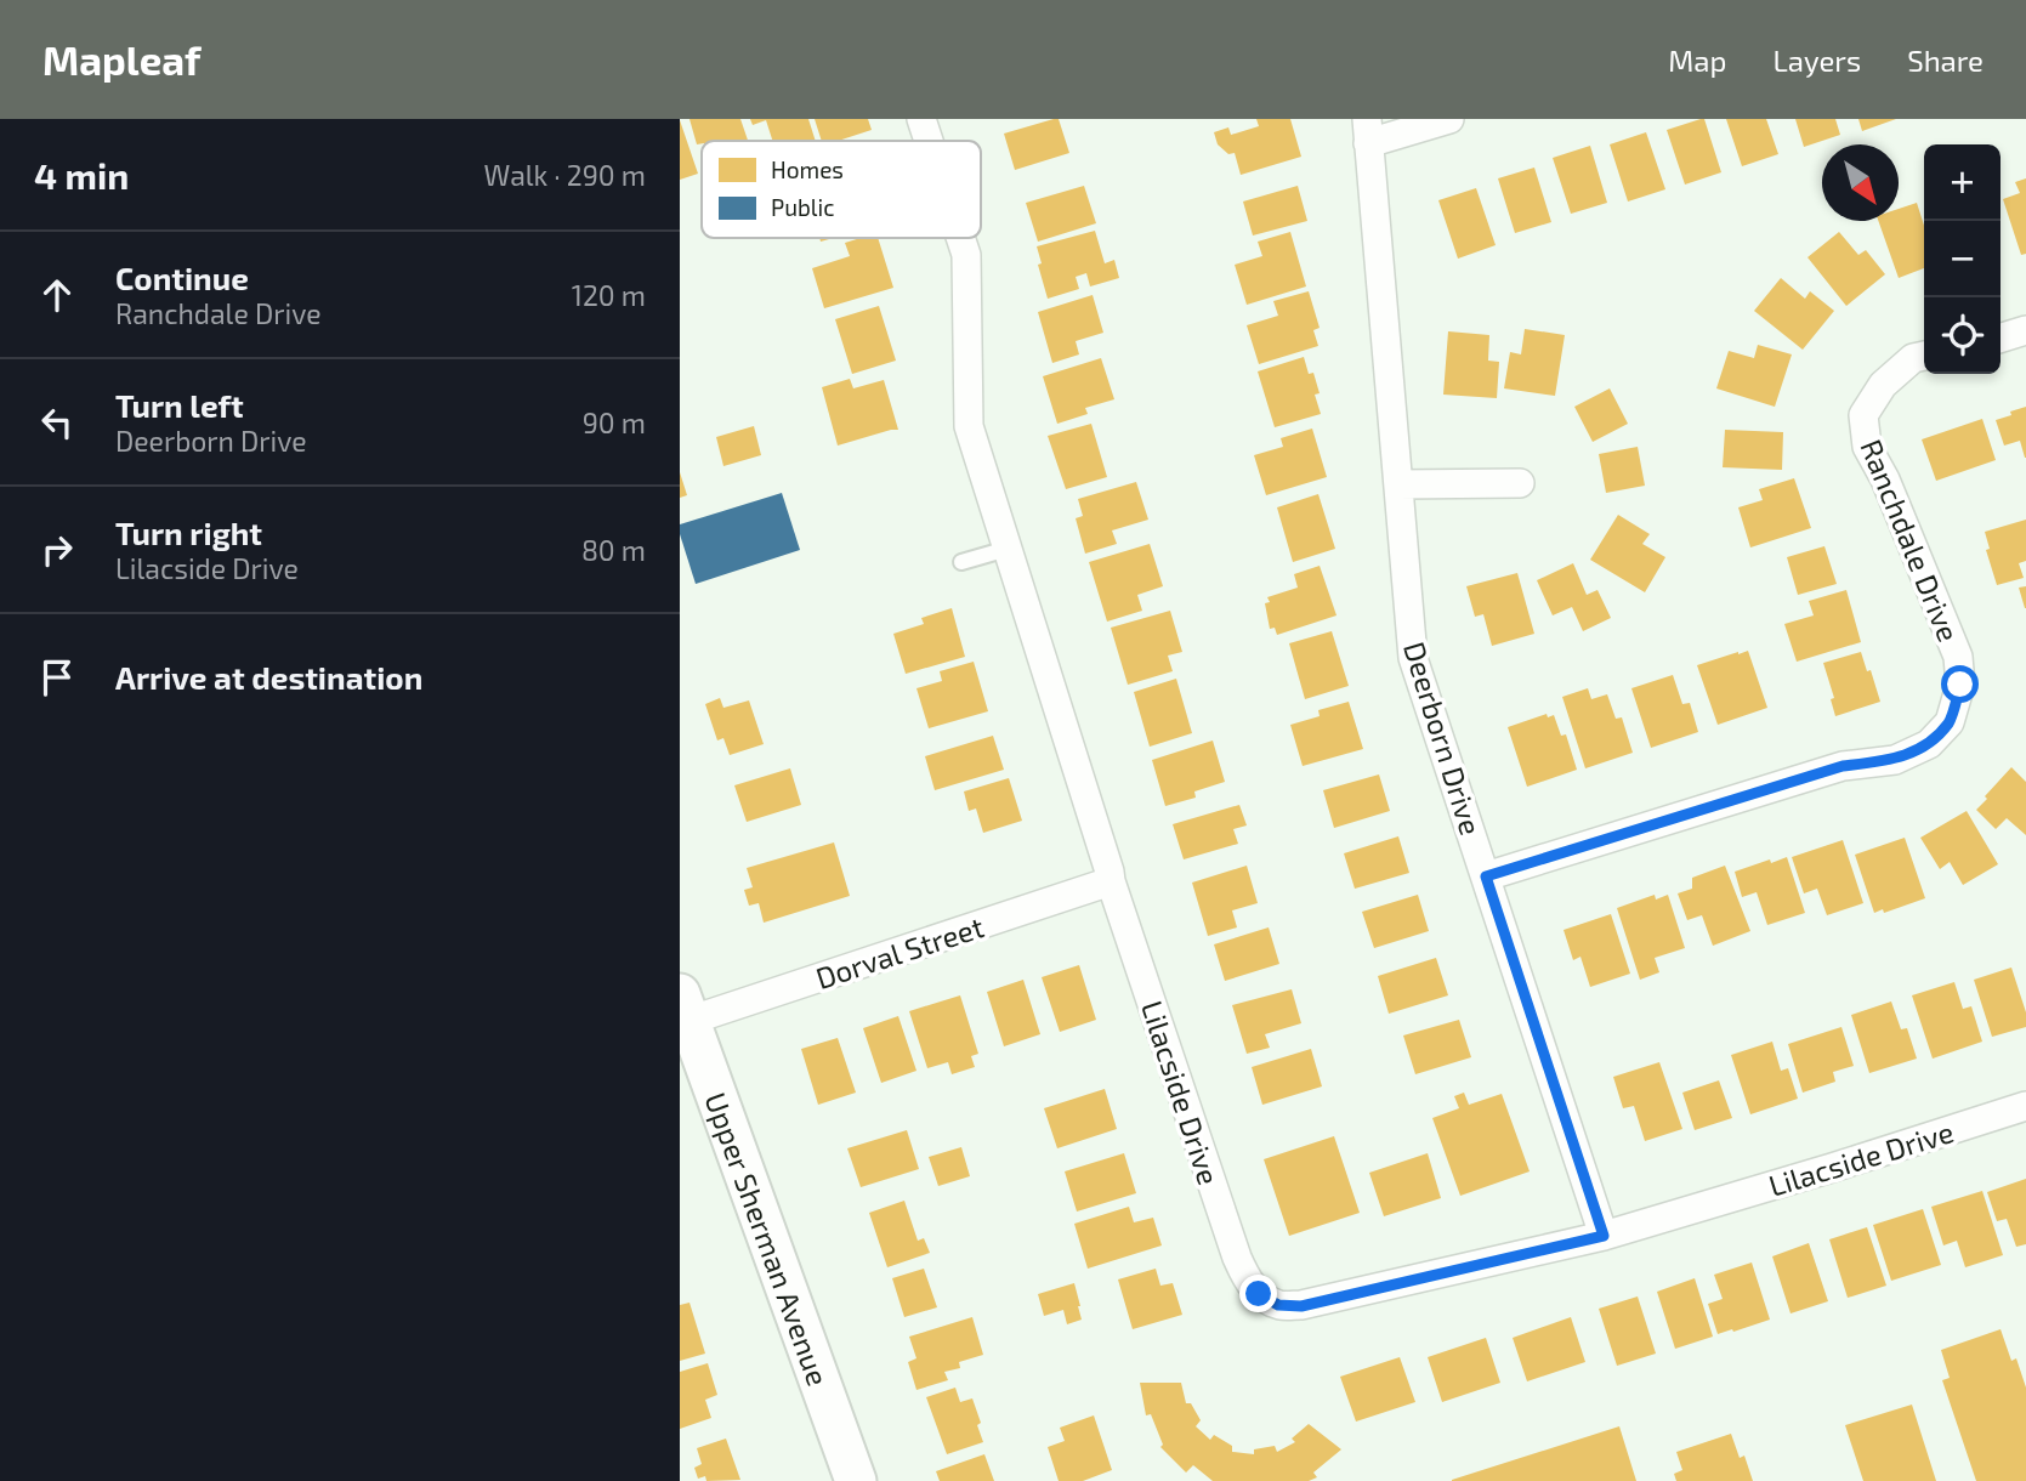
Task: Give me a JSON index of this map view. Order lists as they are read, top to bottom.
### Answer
{
  "streets": {
    "main road": ["Upper Sherman Avenue"],
    "street": [
      "Ranchdale Drive",
      "Deerborn Drive",
      "Dorval Street",
      "Lilacside Drive"
    ]
  },
  "crossings": [
    ["Ranchdale Drive", "Deerborn Drive"],
    ["Deerborn Drive", "Lilacside Drive"],
    ["Dorval Street", "Lilacside Drive"],
    ["Dorval Street", "Upper Sherman Avenue"]
  ],
  "legend": ["Homes", "Public"],
  "north": "bottom right",
  "page": {
    "header": "Mapleaf",
    "nav": ["Map", "Layers", "Share"],
    "heading": ["4 min", "Walk · 290 m"],
    "map_buttons": ["+", "−"],
    "list": [
      ["Continue", "Ranchdale Drive", "120 m"],
      ["Turn left", "Deerborn Drive", "90 m"],
      ["Turn right", "Lilacside Drive", "80 m"],
      "Arrive at destination"
    ]
  }
}
